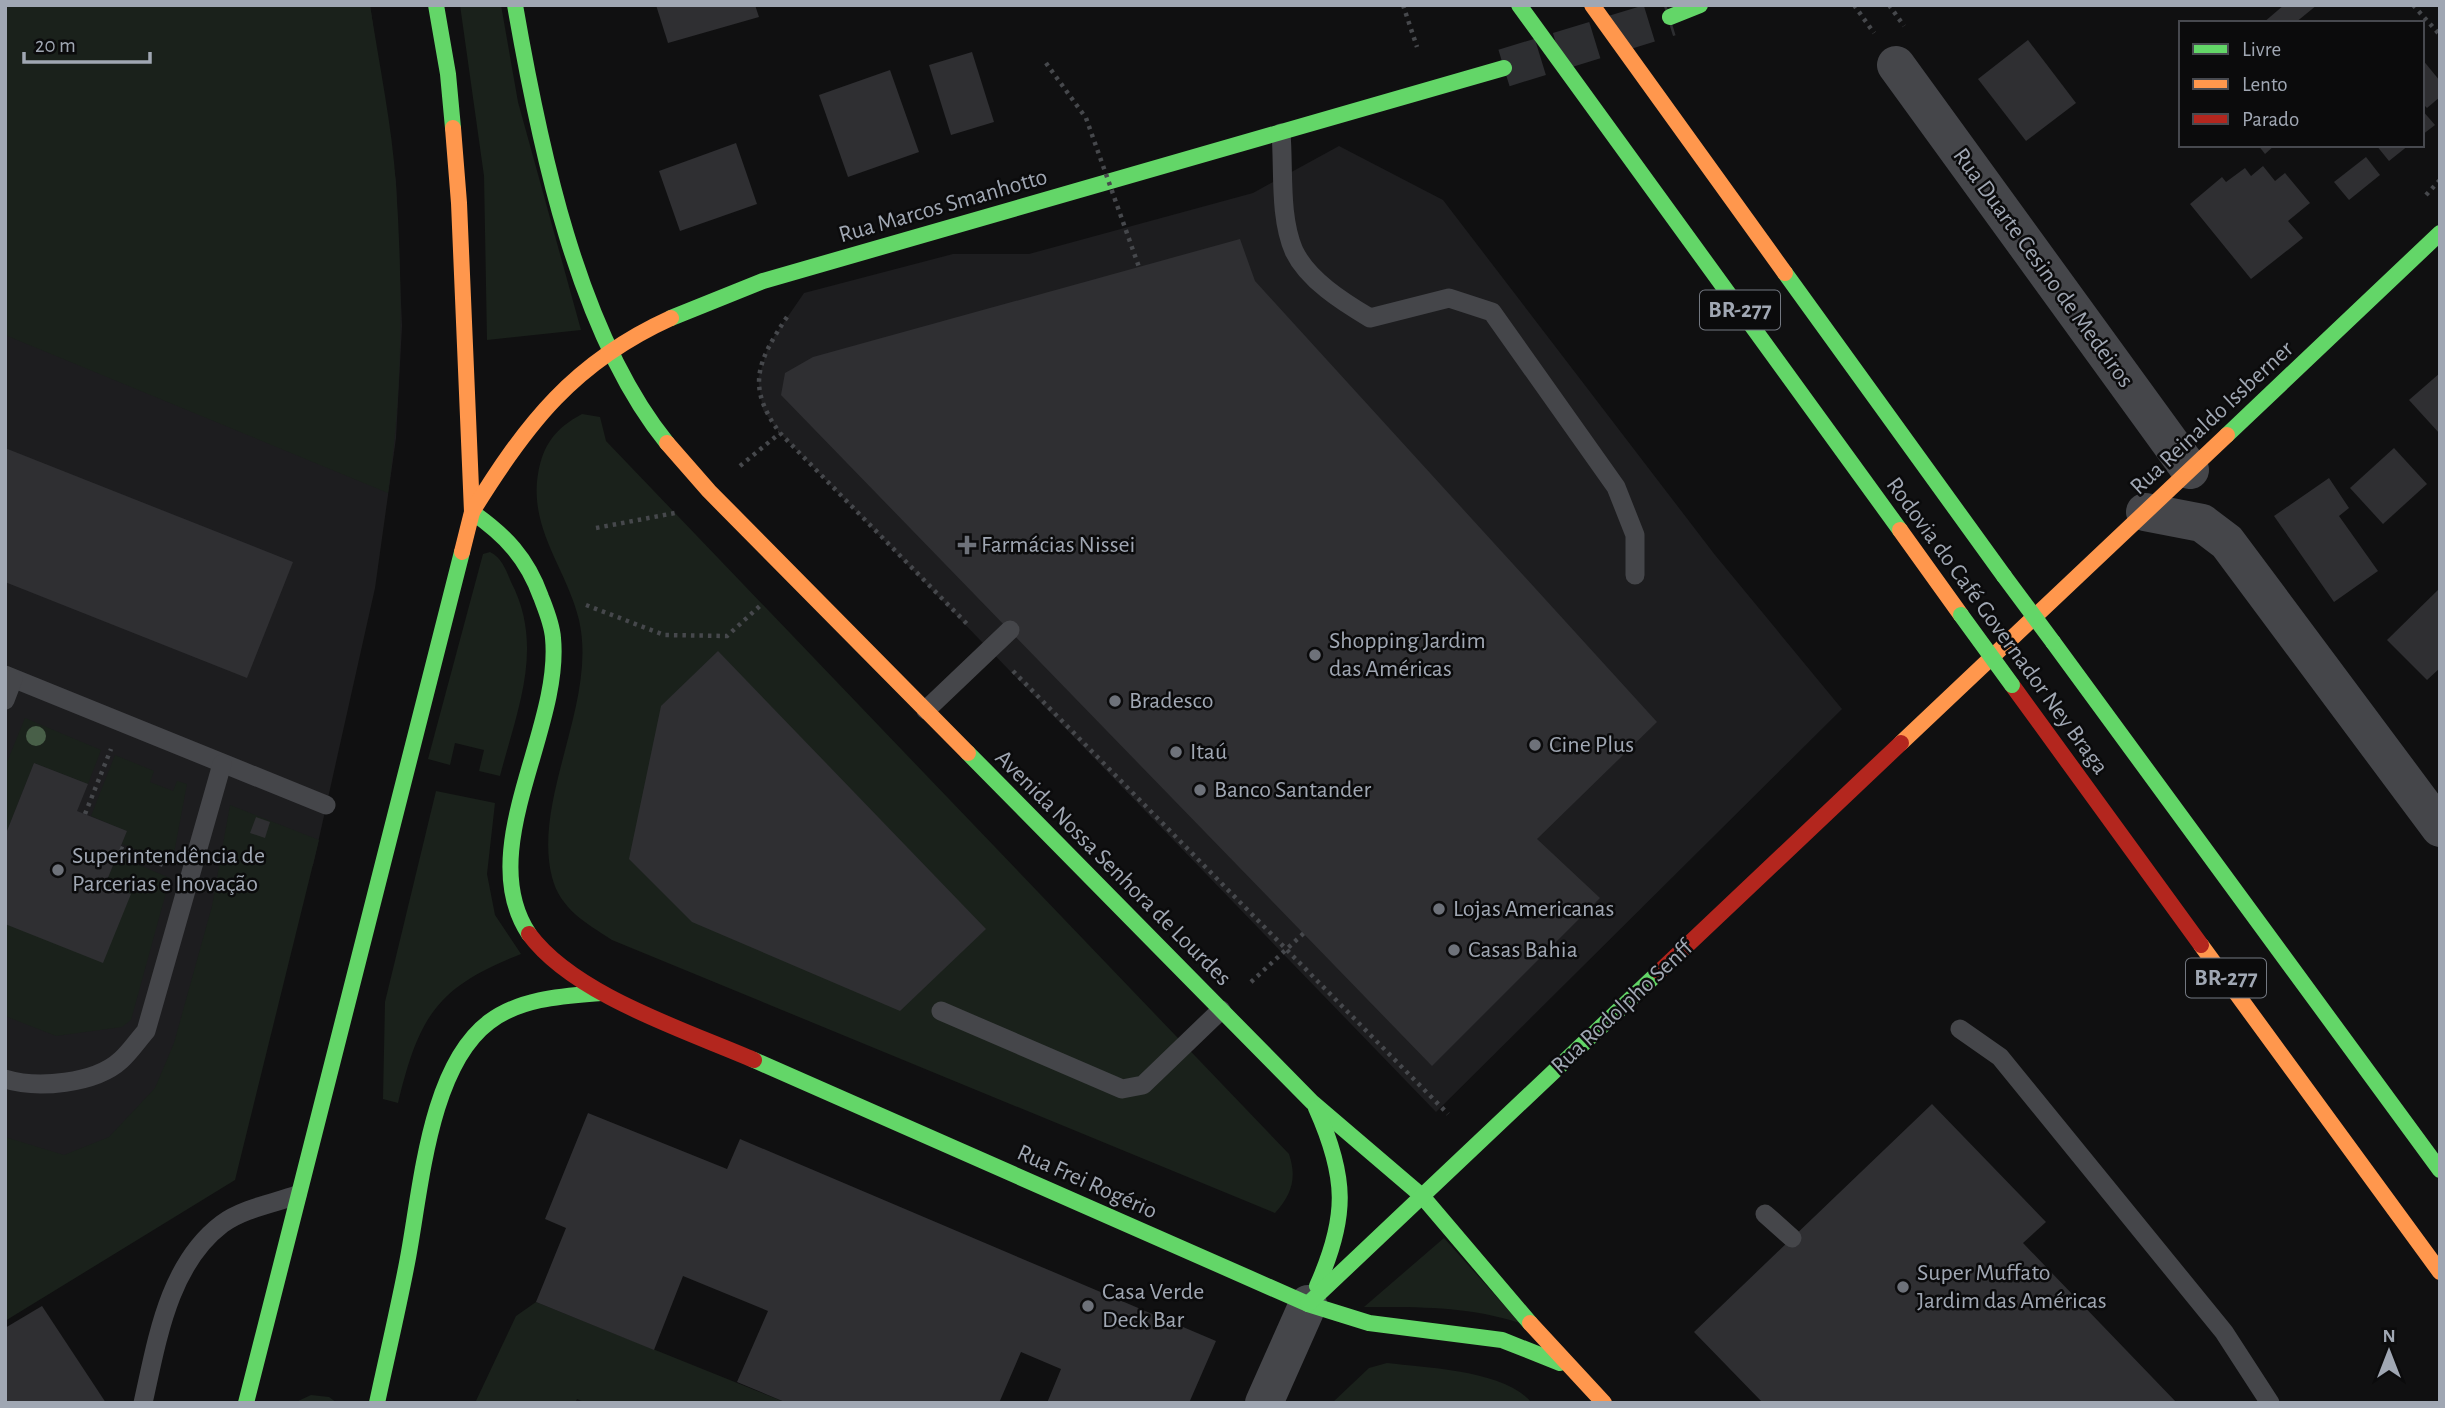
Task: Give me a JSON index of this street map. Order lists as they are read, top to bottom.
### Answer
{
  "streets": {
    "main road": [
      "Rua Marcos Smanhotto",
      "BR-277",
      "Rua Reinaldo Issberner",
      "Rodovia do Café Governador Ney Braga",
      "Avenida Nossa Senhora de Lourdes",
      "Rua Rodolpho Senff",
      "Rua Frei Rogério"
    ],
    "street": ["Rua Duarte Cesino de Medeiros"]
  },
  "crossings": [
    ["Rua Marcos Smanhotto", "Avenida Nossa Senhora de Lourdes"],
    ["Rua Marcos Smanhotto", "Rua Frei Rogério"],
    ["Rua Duarte Cesino de Medeiros", "Rua Reinaldo Issberner"],
    ["Rua Reinaldo Issberner", "Rua Rodolpho Senff"],
    ["Avenida Nossa Senhora de Lourdes", "Rua Rodolpho Senff"],
    ["Avenida Nossa Senhora de Lourdes", "Rua Frei Rogério"],
    ["Rua Rodolpho Senff", "Rua Frei Rogério"]
  ],
  "places": {
    "health": ["Farmácias Nissei"],
    "other": [
      "Shopping Jardim das Américas",
      "Bradesco",
      "Cine Plus",
      "Itaú",
      "Banco Santander",
      "Superintendência de Parcerias e Inovação",
      "Lojas Americanas",
      "Casas Bahia",
      "Super Muffato Jardim das Américas",
      "Casa Verde Deck Bar"
    ]
  },
  "legend": ["Livre", "Lento", "Parado"],
  "scale_bar": "20 m",
  "north": "top"
}
